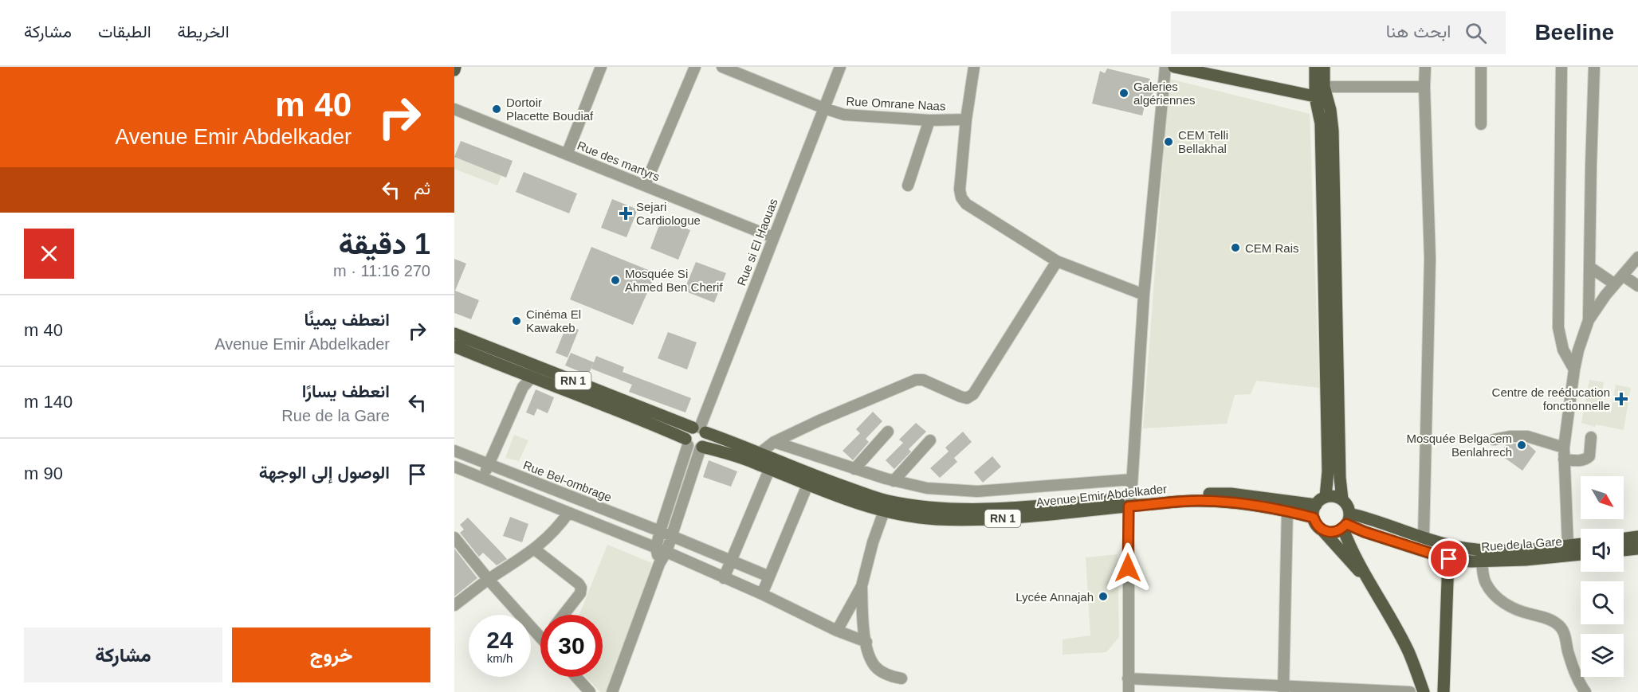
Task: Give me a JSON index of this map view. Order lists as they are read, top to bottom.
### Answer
{
  "streets": {
    "main road": ["RN 1", "Avenue Emir Abdelkader", "Rue de la Gare"],
    "street": [
      "Rue Omrane Naas",
      "Rue des martyrs",
      "Rue si El Haouas",
      "Rue Bel-ombrage"
    ]
  },
  "crossings": [
    ["Rue Omrane Naas", "Rue si El Haouas"],
    ["Rue des martyrs", "Rue si El Haouas"],
    ["Rue si El Haouas", "RN 1"],
    ["Rue si El Haouas", "Avenue Emir Abdelkader"],
    ["RN 1", "Avenue Emir Abdelkader"],
    ["Avenue Emir Abdelkader", "Rue de la Gare"]
  ],
  "places": {
    "other": [
      "Galeries algériennes",
      "Dortoir Placette Boudiaf",
      "CEM Telli Bellakhal",
      "CEM Rais",
      "Mosquée Si Ahmed Ben Cherif",
      "Cinéma El Kawakeb",
      "Mosquée Belgacem Benlahrech",
      "Lycée Annajah"
    ],
    "health": ["Sejari Cardiologue", "Centre de reéducation fonctionnelle"]
  },
  "north": "bottom right",
  "page": {
    "header": "Beeline",
    "search": "ابحث هنا",
    "nav": ["الخريطة", "الطبقات", "مشاركة"],
    "turn": ["40 m", "Avenue Emir Abdelkader"],
    "then": "ثم",
    "heading": ["1 دقيقة", "270 m · 11:16"],
    "list": [
      {
        "name": "انعطف يمينًا",
        "note": "Avenue Emir Abdelkader",
        "value": "40 m"
      },
      {
        "name": "انعطف يسارًا",
        "note": "Rue de la Gare",
        "value": "140 m"
      },
      {
        "name": "الوصول إلى الوجهة",
        "value": "90 m"
      }
    ],
    "speed": "24 km/h",
    "limit": "30",
    "buttons": ["خروج", "مشاركة"]
  }
}
